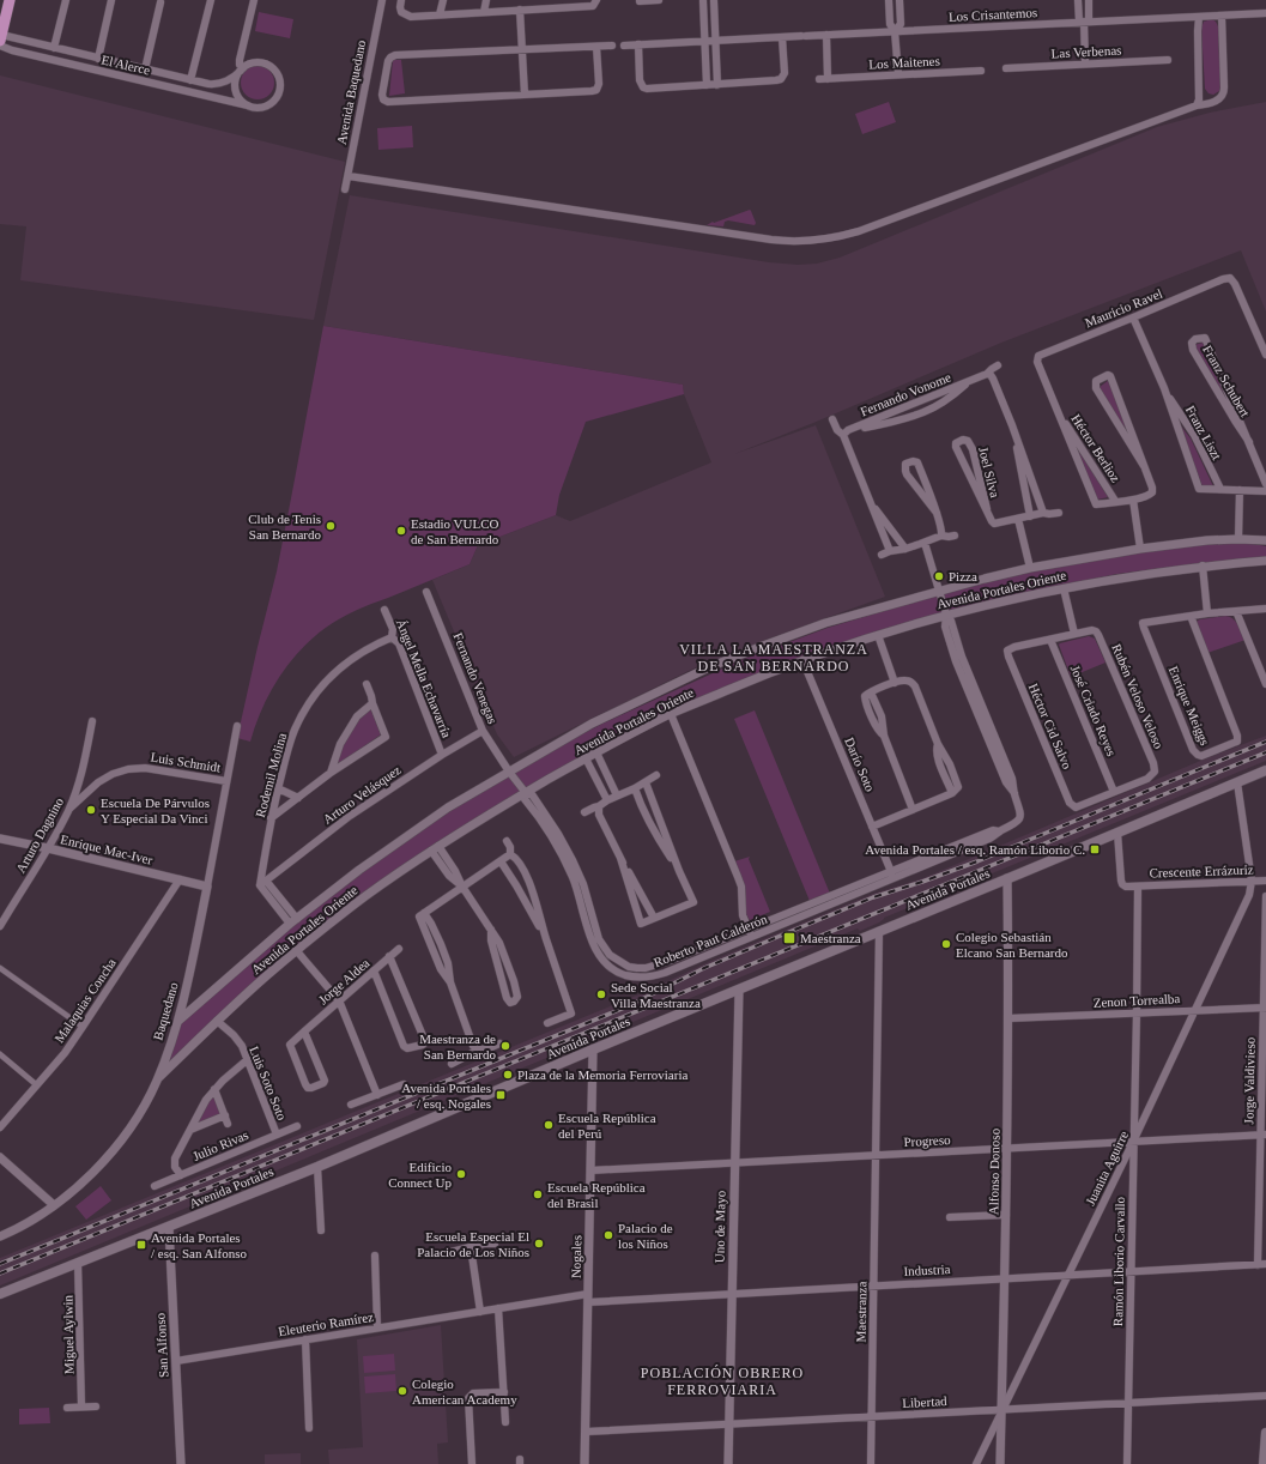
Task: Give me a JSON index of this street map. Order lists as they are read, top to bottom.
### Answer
{
  "streets": {
    "main road": ["Avenida Portales"],
    "street": [
      "Los Crisantemos",
      "Las Verbenas",
      "Los Maitenes",
      "El Alerce",
      "Avenida Baquedano",
      "Mauricio Ravel",
      "Franz Schubert",
      "Fernando Vonome",
      "Franz Liszt",
      "Héctor Berlioz",
      "Joel Silva",
      "Avenida Portales Oriente",
      "Ángel Mella Echavarría",
      "Fernando Venegas",
      "Rubén Veloso Veloso",
      "Enrique Meiggs",
      "José Criado Reyes",
      "Héctor Cid Salvo",
      "Luis Schmidt",
      "Darío Soto",
      "Rodemil Molina",
      "Arturo Velásquez",
      "Arturo Dagnino",
      "Enrique Mac-Iver",
      "Crescente Errázuriz",
      "Roberto Paut Calderón",
      "Jorge Aldea",
      "Malaquias Concha",
      "Zenon Torrealba",
      "Baquedano",
      "Jorge Valdivieso",
      "Luis Soto Soto",
      "Progreso",
      "Julio Rivas",
      "Juanita Aguirre",
      "Alfonso Donoso",
      "Uno de Mayo",
      "Nogales",
      "Ramón Liborio Carvallo",
      "Industria",
      "Maestranza",
      "Eleuterio Ramírez",
      "Miguel Aylwin",
      "San Alfonso",
      "Libertad"
    ]
  },
  "crossings": [
    ["Mauricio Ravel", "Franz Liszt"],
    ["Mauricio Ravel", "Héctor Berlioz"],
    ["Avenida Portales Oriente", "Fernando Venegas"],
    ["Avenida Portales Oriente", "Darío Soto"],
    ["Avenida Portales Oriente", "Roberto Paut Calderón"],
    ["Avenida Portales Oriente", "Baquedano"],
    ["Avenida Portales Oriente", "Luis Soto Soto"],
    ["Ángel Mella Echavarría", "Rodemil Molina"],
    ["Ángel Mella Echavarría", "Arturo Velásquez"],
    ["Fernando Venegas", "Arturo Velásquez"],
    ["Fernando Venegas", "Roberto Paut Calderón"],
    ["Rubén Veloso Veloso", "José Criado Reyes"],
    ["Rubén Veloso Veloso", "Héctor Cid Salvo"],
    ["José Criado Reyes", "Héctor Cid Salvo"],
    ["Luis Schmidt", "Arturo Dagnino"],
    ["Luis Schmidt", "Baquedano"],
    ["Darío Soto", "Roberto Paut Calderón"],
    ["Rodemil Molina", "Arturo Velásquez"],
    ["Arturo Dagnino", "Enrique Mac-Iver"],
    ["Enrique Mac-Iver", "Malaquias Concha"],
    ["Enrique Mac-Iver", "Baquedano"],
    ["Crescente Errázuriz", "Juanita Aguirre"],
    ["Crescente Errázuriz", "Ramón Liborio Carvallo"],
    ["Avenida Portales", "Alfonso Donoso"],
    ["Avenida Portales", "Uno de Mayo"],
    ["Avenida Portales", "Nogales"],
    ["Avenida Portales", "Maestranza"],
    ["Avenida Portales", "Miguel Aylwin"],
    ["Avenida Portales", "San Alfonso"],
    ["Zenon Torrealba", "Jorge Valdivieso"],
    ["Zenon Torrealba", "Juanita Aguirre"],
    ["Zenon Torrealba", "Alfonso Donoso"],
    ["Zenon Torrealba", "Ramón Liborio Carvallo"],
    ["Jorge Valdivieso", "Progreso"],
    ["Jorge Valdivieso", "Industria"],
    ["Luis Soto Soto", "Julio Rivas"],
    ["Progreso", "Juanita Aguirre"],
    ["Progreso", "Alfonso Donoso"],
    ["Progreso", "Uno de Mayo"],
    ["Progreso", "Nogales"],
    ["Progreso", "Ramón Liborio Carvallo"],
    ["Progreso", "Maestranza"],
    ["Juanita Aguirre", "Alfonso Donoso"],
    ["Juanita Aguirre", "Ramón Liborio Carvallo"],
    ["Juanita Aguirre", "Industria"],
    ["Juanita Aguirre", "Libertad"],
    ["Alfonso Donoso", "Industria"],
    ["Alfonso Donoso", "Libertad"],
    ["Uno de Mayo", "Industria"],
    ["Uno de Mayo", "Libertad"],
    ["Nogales", "Industria"],
    ["Nogales", "Eleuterio Ramírez"],
    ["Nogales", "Libertad"],
    ["Ramón Liborio Carvallo", "Industria"],
    ["Ramón Liborio Carvallo", "Libertad"],
    ["Industria", "Maestranza"],
    ["Industria", "Eleuterio Ramírez"],
    ["Maestranza", "Libertad"],
    ["Eleuterio Ramírez", "San Alfonso"]
  ],
  "districts": ["VILLA LA MAESTRANZA DE SAN BERNARDO", "POBLACIÓN OBRERO FERROVIARIA"],
  "places": {
    "other": [
      "Club de Tenis San Bernardo",
      "Estadio VULCO de San Bernardo",
      "Pizza",
      "Escuela De Párvulos Y Especial Da Vinci",
      "Colegio Sebastián Elcano San Bernardo",
      "Sede Social Villa Maestranza",
      "Maestranza de San Bernardo",
      "Plaza de la Memoria Ferroviaria",
      "Escuela República del Perú",
      "Edificio Connect Up",
      "Escuela República del Brasil",
      "Palacio de los Niños",
      "Escuela Especial El Palacio de Los Niños",
      "Colegio American Academy"
    ],
    "transit": [
      "Avenida Portales / esq. Ramón Liborio C.",
      "Maestranza",
      "Avenida Portales / esq. Nogales",
      "Avenida Portales / esq. San Alfonso"
    ]
  }
}
